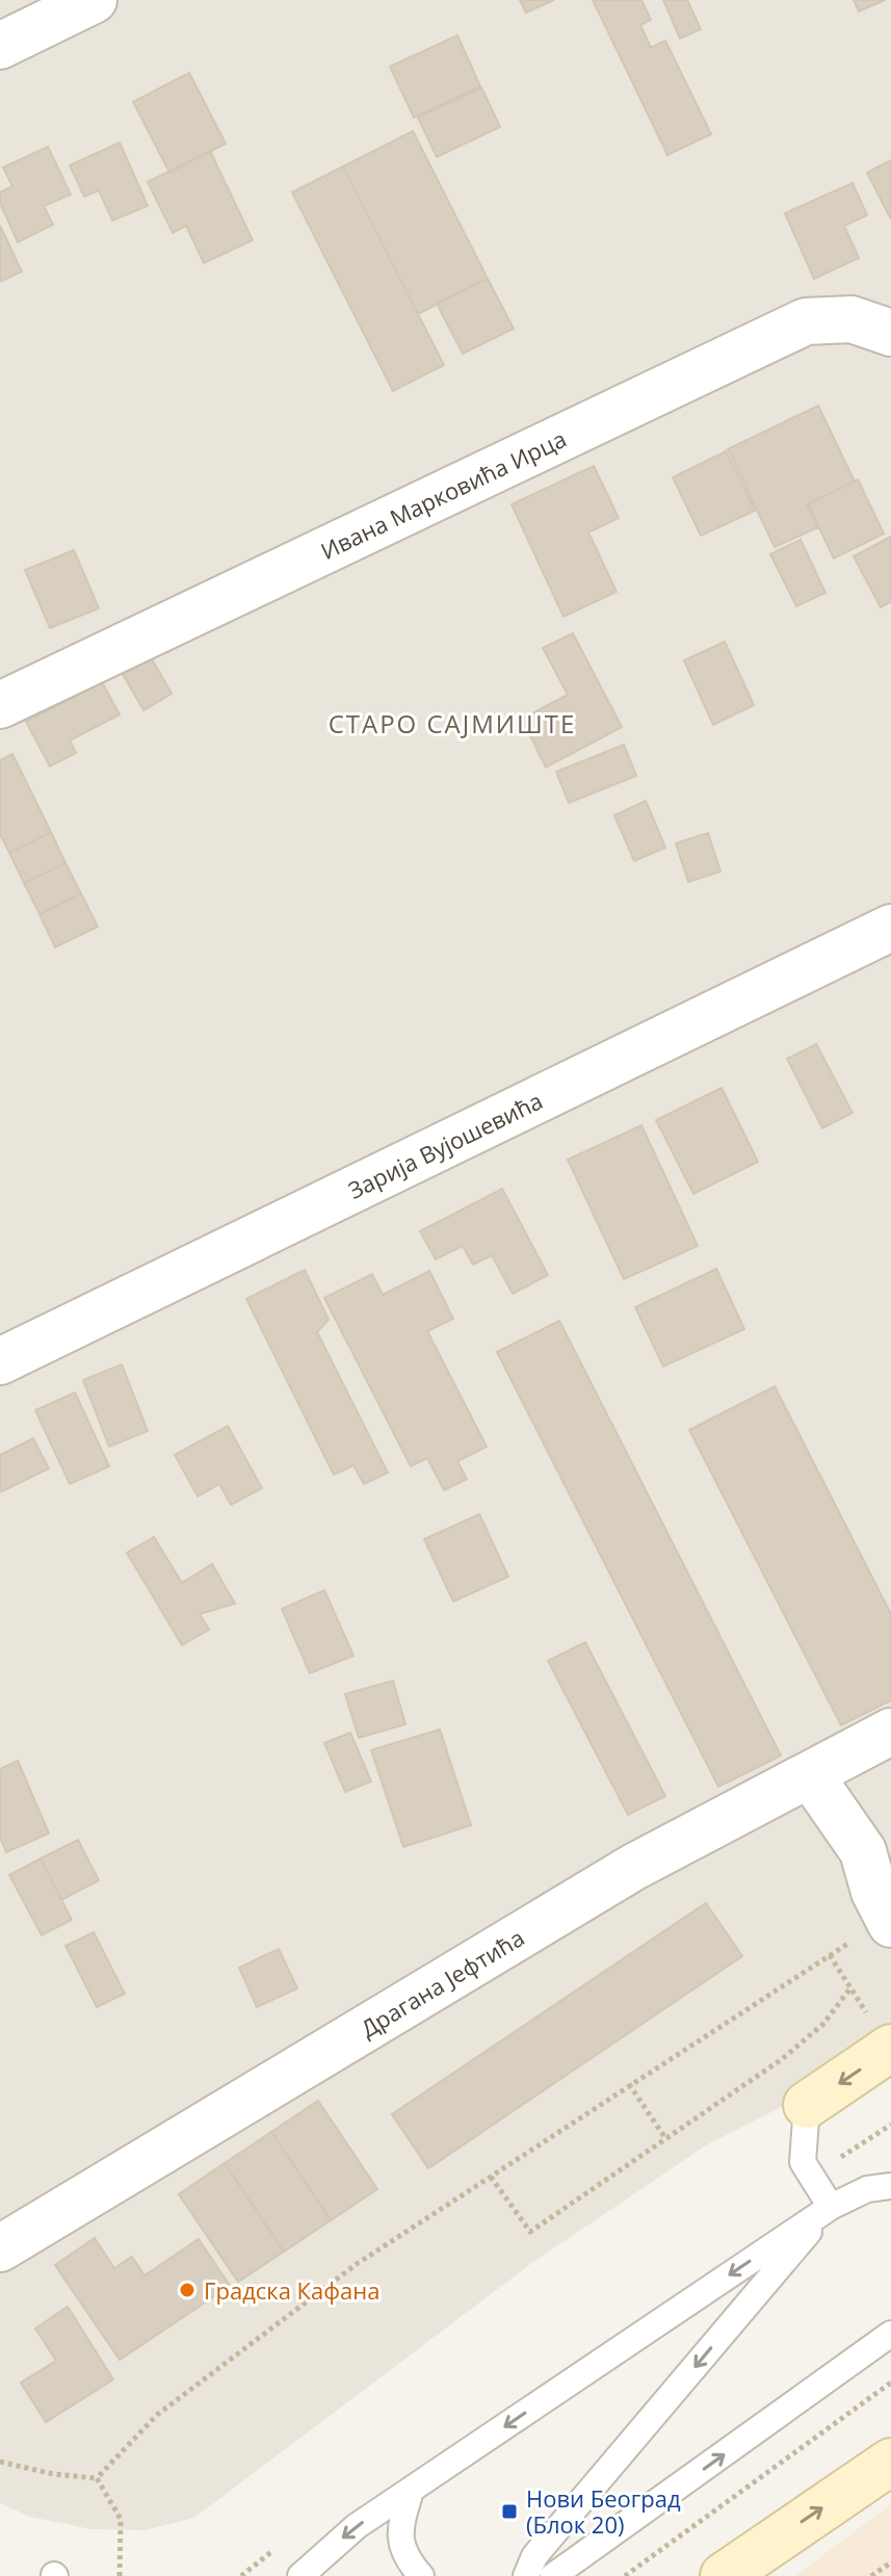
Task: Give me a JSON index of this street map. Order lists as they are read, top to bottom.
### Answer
{
  "streets": {
    "street": ["Ивана Марковића Ирца", "Зарија Вујошевића", "Драгана Јефтића"]
  },
  "districts": ["СТАРО САЈМИШТЕ"],
  "places": {
    "other": ["Градска Кафана"],
    "transit": ["Нови Београд (Блок 20)"]
  }
}
